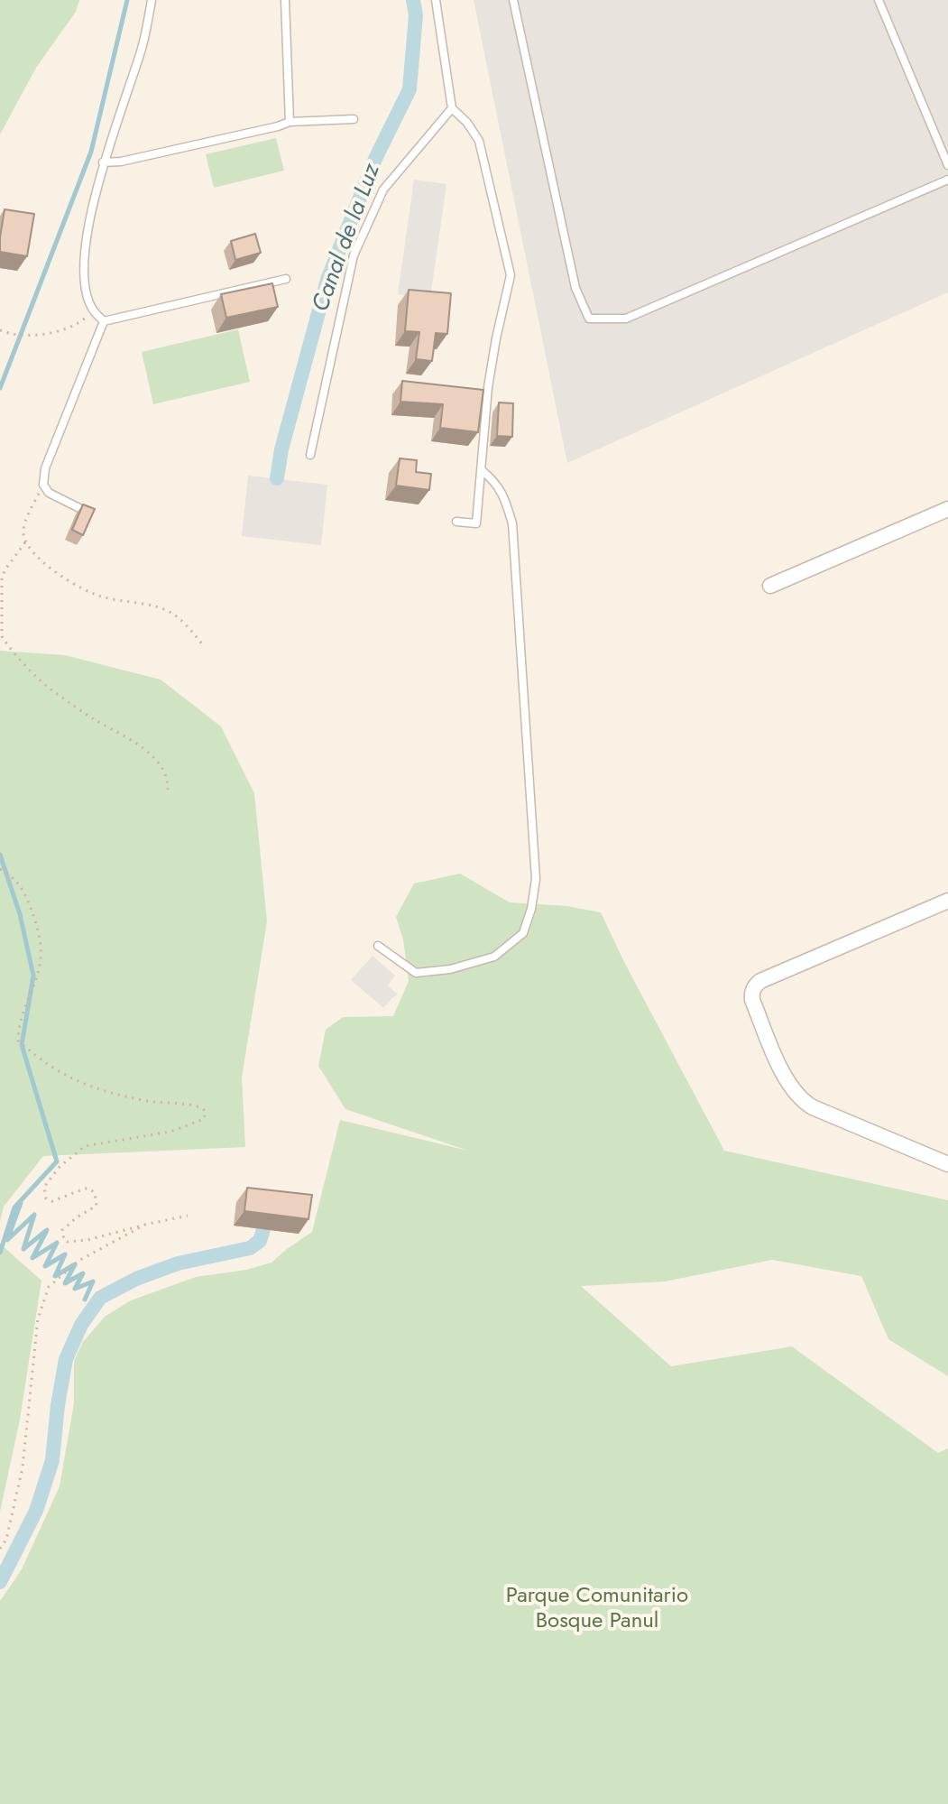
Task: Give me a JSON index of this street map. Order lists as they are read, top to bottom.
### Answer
{
  "water": ["Canal de la Luz"],
  "parks": ["Parque Comunitario Bosque Panul"]
}
